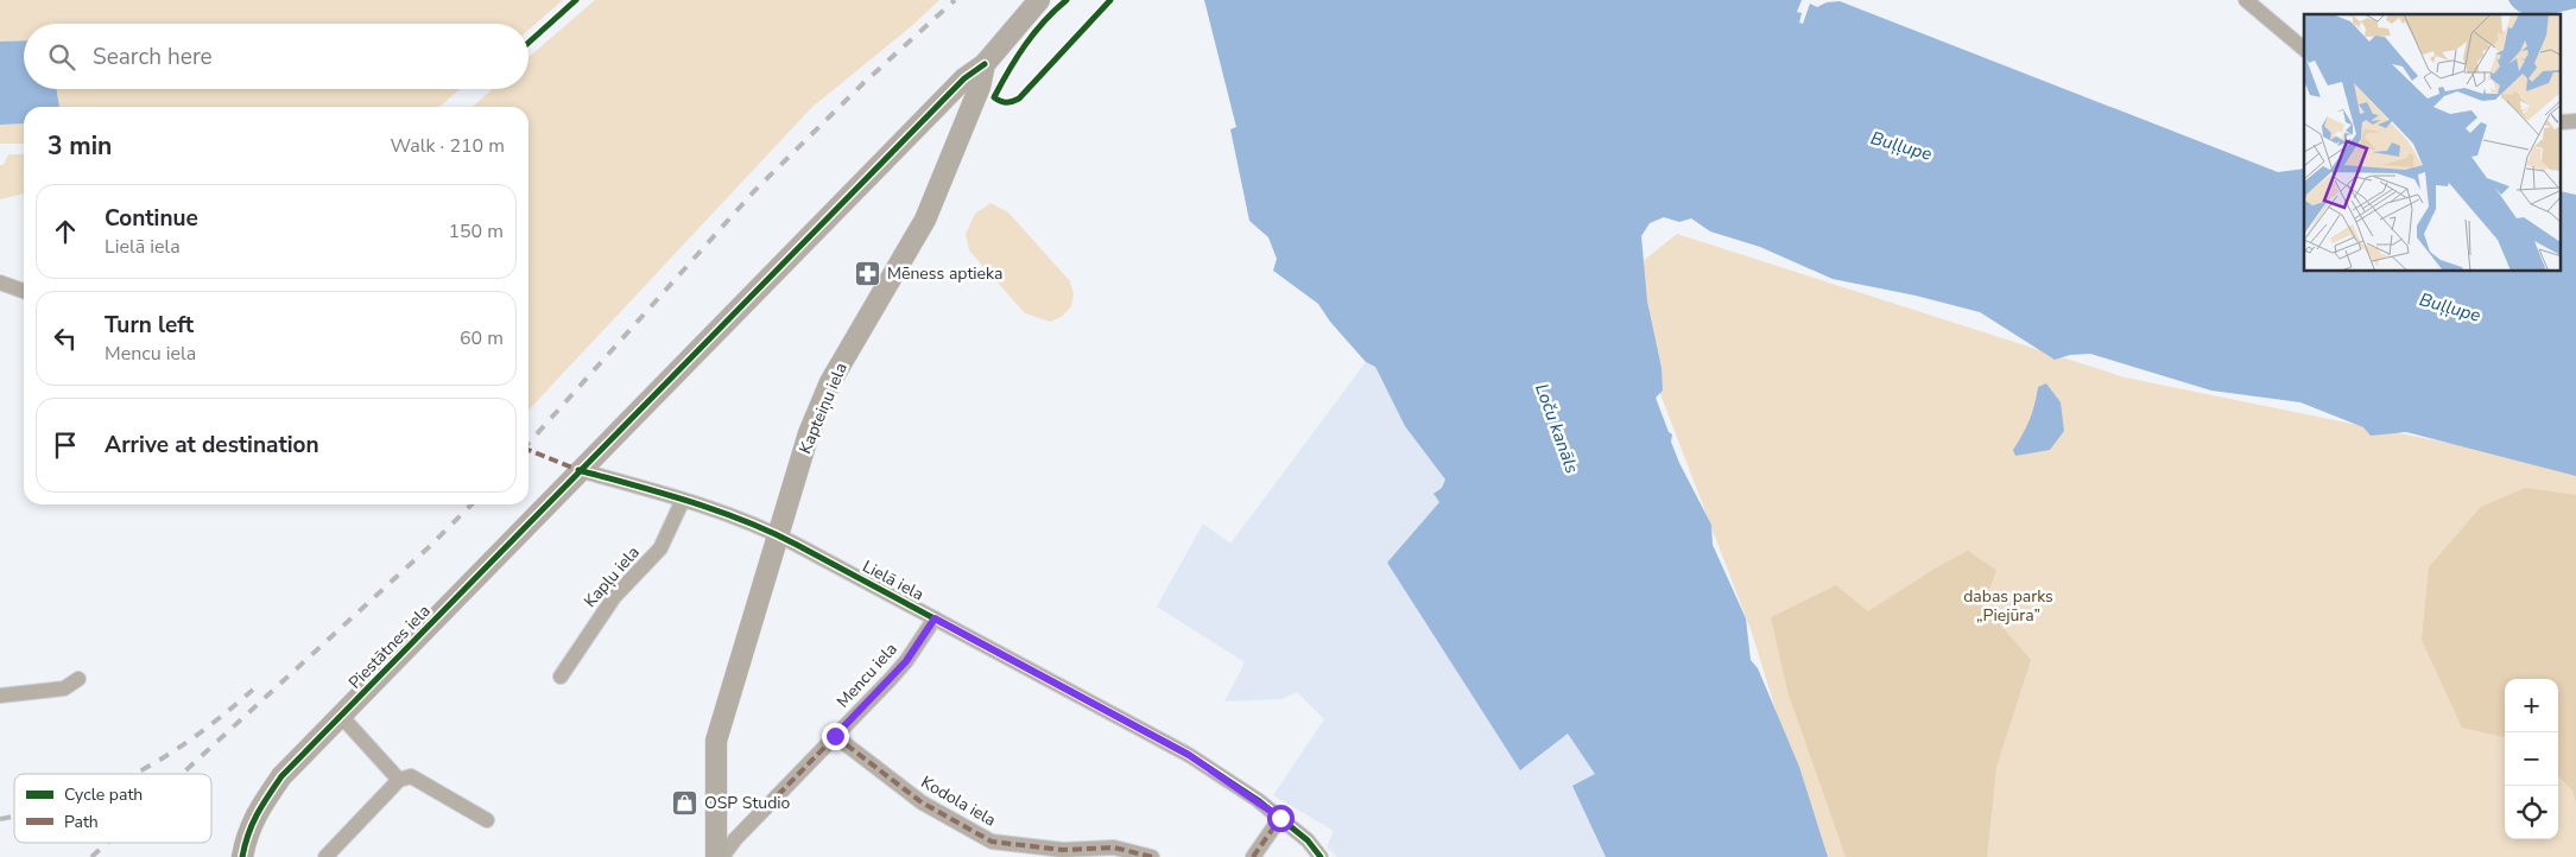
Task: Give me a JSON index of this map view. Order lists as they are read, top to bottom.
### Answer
{
  "streets": {
    "street": [
      "Kapteiņu iela",
      "Kapļu iela",
      "Lielā iela",
      "Piestātnes iela",
      "Mencu iela",
      "Kodola iela"
    ]
  },
  "crossings": [
    ["Kapteiņu iela", "Lielā iela"],
    ["Kapteiņu iela", "Piestātnes iela"],
    ["Kapļu iela", "Lielā iela"],
    ["Lielā iela", "Piestātnes iela"],
    ["Lielā iela", "Mencu iela"],
    ["Mencu iela", "Kodola iela"]
  ],
  "water": ["Buļļupe", "Loču kanāls"],
  "parks": ["dabas parks „Piejūra”"],
  "places": {
    "pharmacy": ["Mēness aptieka"],
    "shop": ["OSP Studio"]
  },
  "legend": ["Cycle path", "Path"],
  "page": {
    "search": "Search here",
    "heading": ["3 min", "Walk · 210 m"],
    "list": [
      ["Continue", "Lielā iela", "150 m"],
      ["Turn left", "Mencu iela", "60 m"],
      "Arrive at destination"
    ],
    "map_buttons": ["+", "−"]
  }
}
